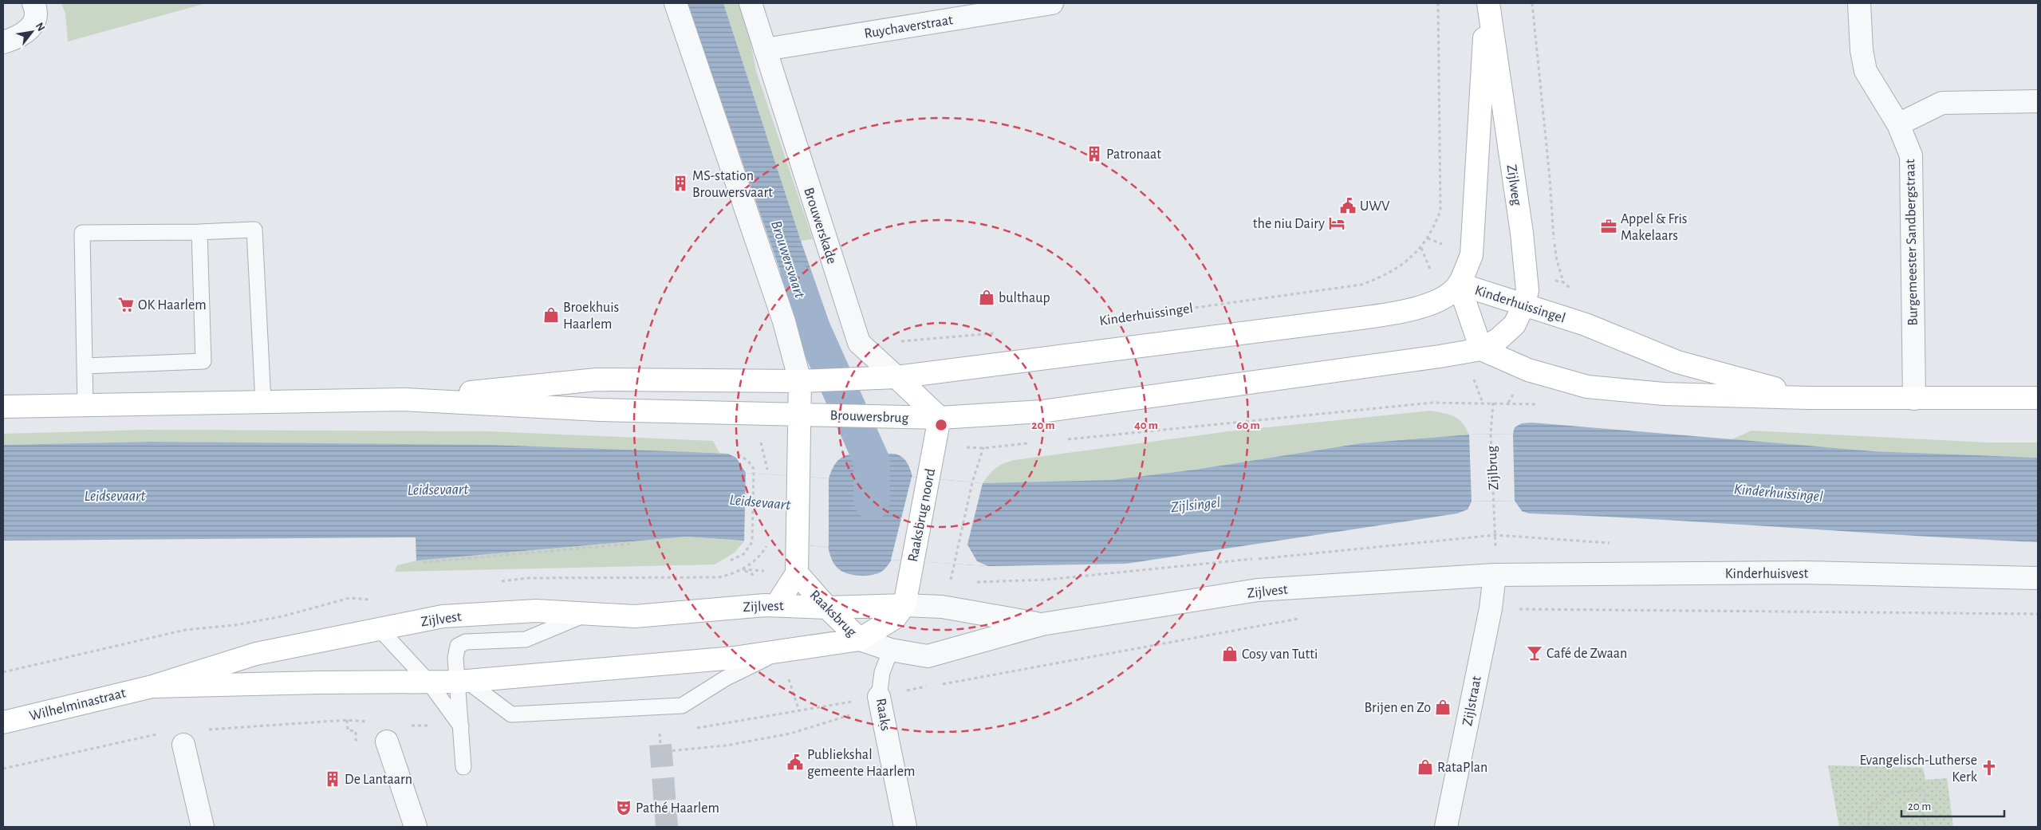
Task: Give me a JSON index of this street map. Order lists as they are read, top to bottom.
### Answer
{
  "streets": {
    "main road": [
      "Zijlweg",
      "Kinderhuissingel",
      "Brouwersbrug",
      "Raaksbrug noord",
      "Zijlvest",
      "Raaksbrug",
      "Wilhelminastraat"
    ],
    "street": [
      "Ruychaverstraat",
      "Brouwerskade",
      "Burgemeester Sandbergstraat",
      "Kinderhuisvest",
      "Zijlstraat",
      "Raaks"
    ],
    "path": ["Zijlbrug"]
  },
  "crossings": [
    ["Ruychaverstraat", "Brouwerskade"],
    ["Zijlweg", "Kinderhuissingel"],
    ["Burgemeester Sandbergstraat", "Kinderhuissingel"],
    ["Raaksbrug noord", "Zijlvest"],
    ["Raaksbrug noord", "Raaksbrug"],
    ["Kinderhuisvest", "Zijlvest"],
    ["Kinderhuisvest", "Zijlstraat"],
    ["Zijlvest", "Raaksbrug"],
    ["Zijlvest", "Zijlstraat"],
    ["Zijlvest", "Wilhelminastraat"],
    ["Zijlvest", "Raaks"]
  ],
  "water": [
    "Brouwersvaart",
    "Leidsevaart",
    "Kinderhuissingel",
    "Zijlsingel"
  ],
  "places": {
    "building": ["Patronaat", "MS-station Brouwersvaart", "De Lantaarn"],
    "public building": ["UWV", "Publiekshal gemeente Haarlem"],
    "hotel": ["the niu Dairy"],
    "office": ["Appel & Fris Makelaars"],
    "shop": [
      "bulthaup",
      "Broekhuis Haarlem",
      "Cosy van Tutti",
      "Brijen en Zo",
      "RataPlan"
    ],
    "supermarket": ["OK Haarlem"],
    "bar": ["Café de Zwaan"],
    "church": ["Evangelisch-Lutherse Kerk"],
    "theatre": ["Pathé Haarlem"]
  },
  "scale_bar": "20 m",
  "north": "top right",
  "rings": ["20 m", "40 m", "60 m"]
}
